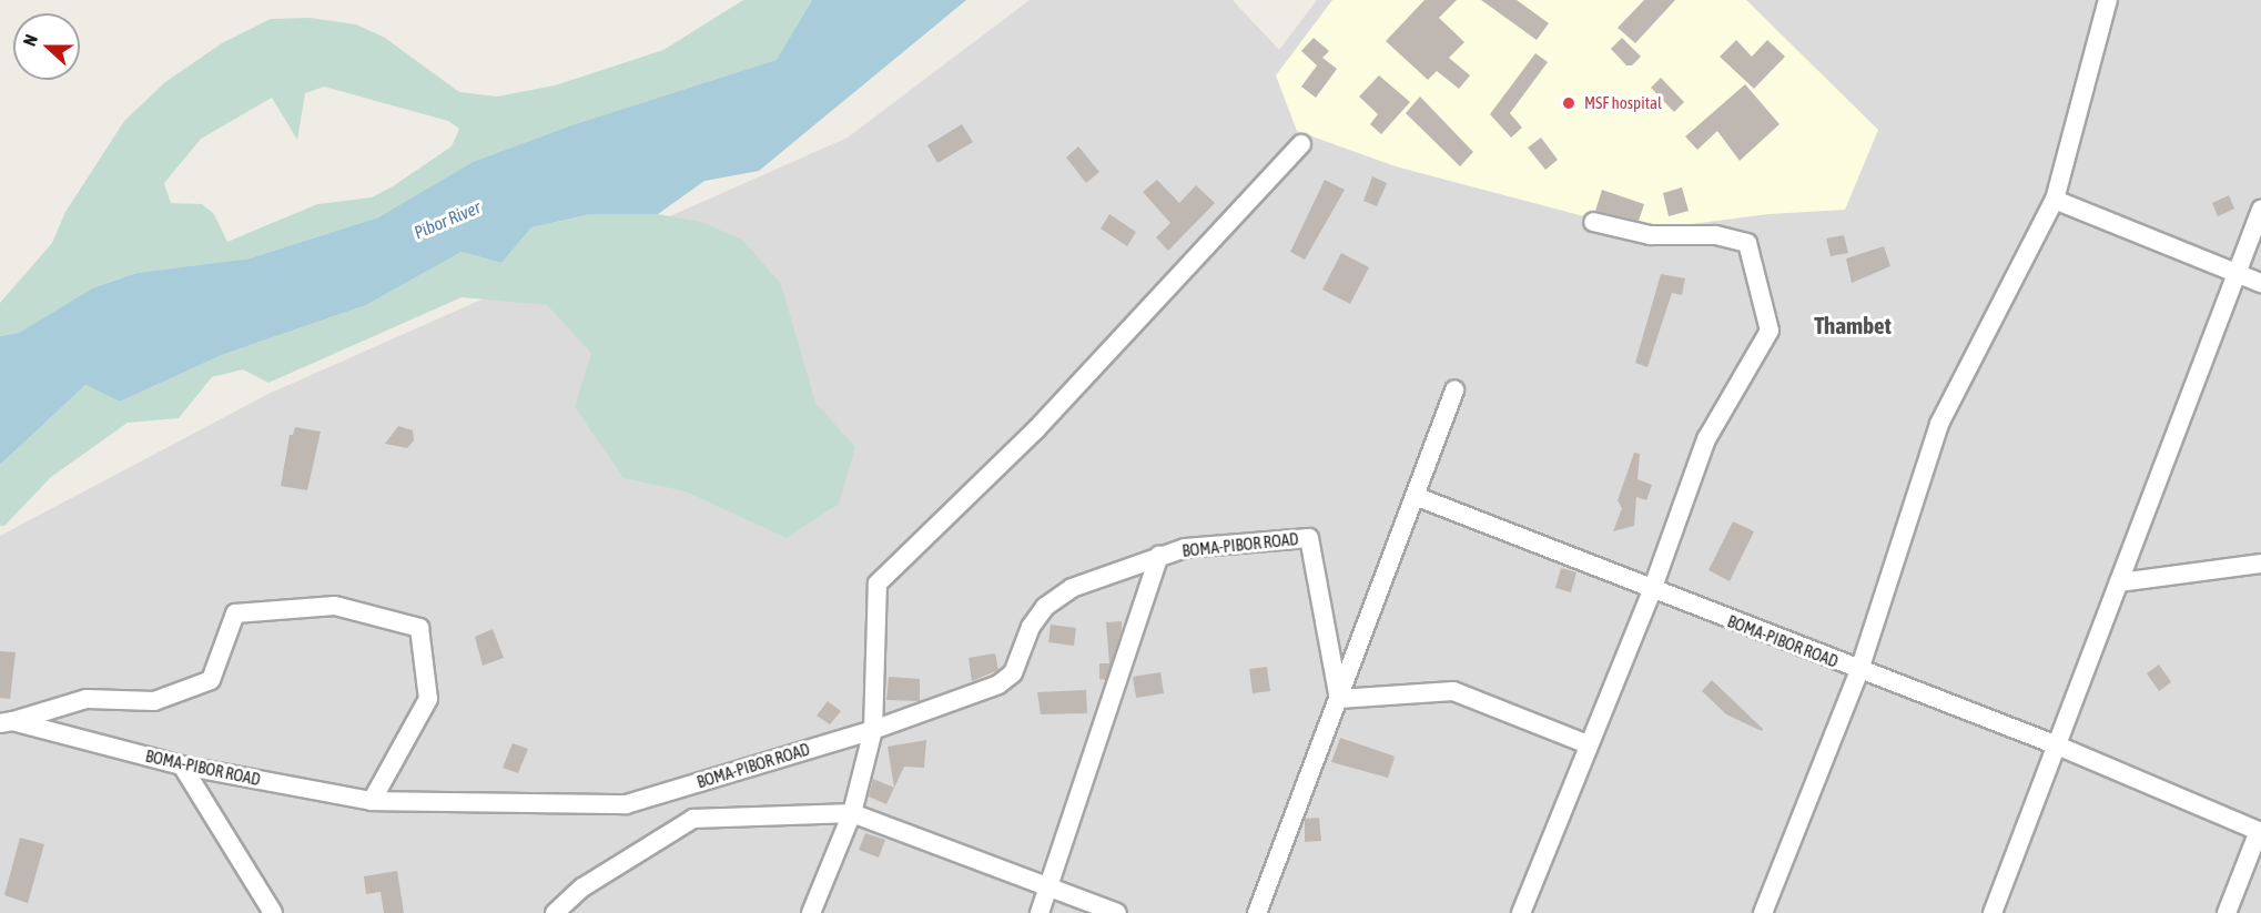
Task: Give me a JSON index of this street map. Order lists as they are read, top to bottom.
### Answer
{
  "streets": {
    "street": ["BOMA-PIBOR ROAD"]
  },
  "districts": ["Thambet"],
  "water": ["Pibor River"],
  "places": ["MSF hospital"],
  "north": "left"
}
